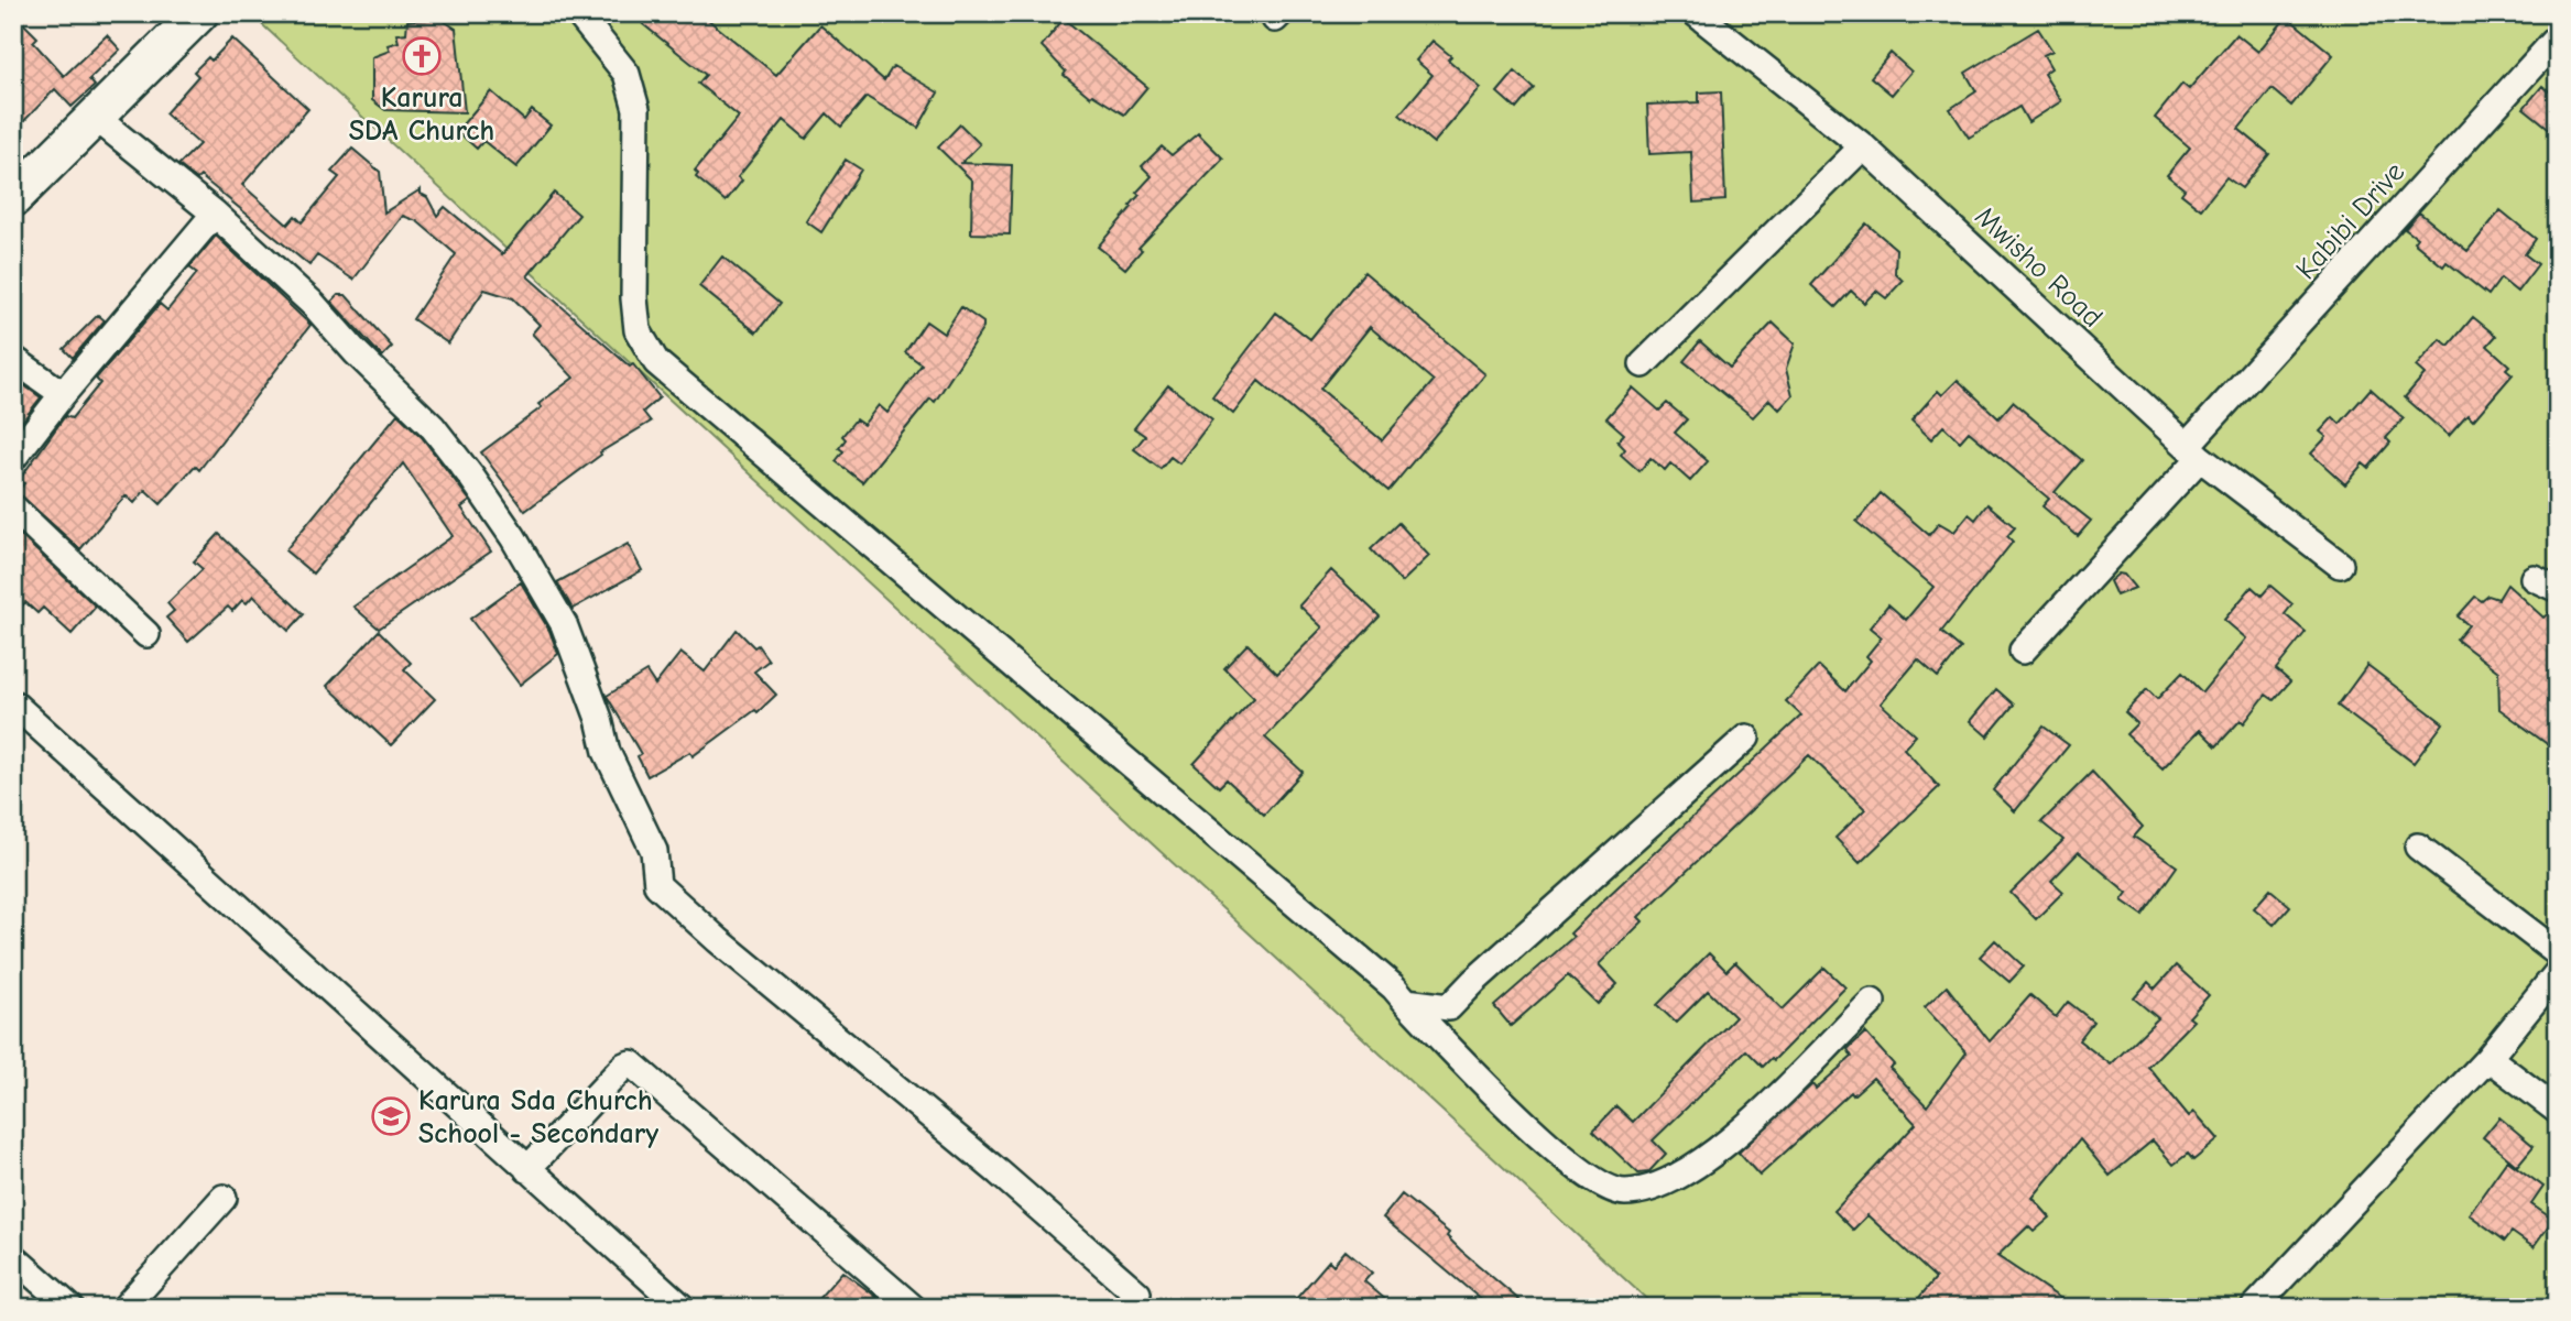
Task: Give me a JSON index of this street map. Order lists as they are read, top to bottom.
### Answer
{
  "streets": {
    "street": ["Kabibi Drive", "Mwisho Road"]
  },
  "crossings": [
    ["Kabibi Drive", "Mwisho Road"]
  ],
  "places": {
    "church": ["Karura SDA Church"],
    "school or university": ["Karura Sda Church School - Secondary"]
  }
}
